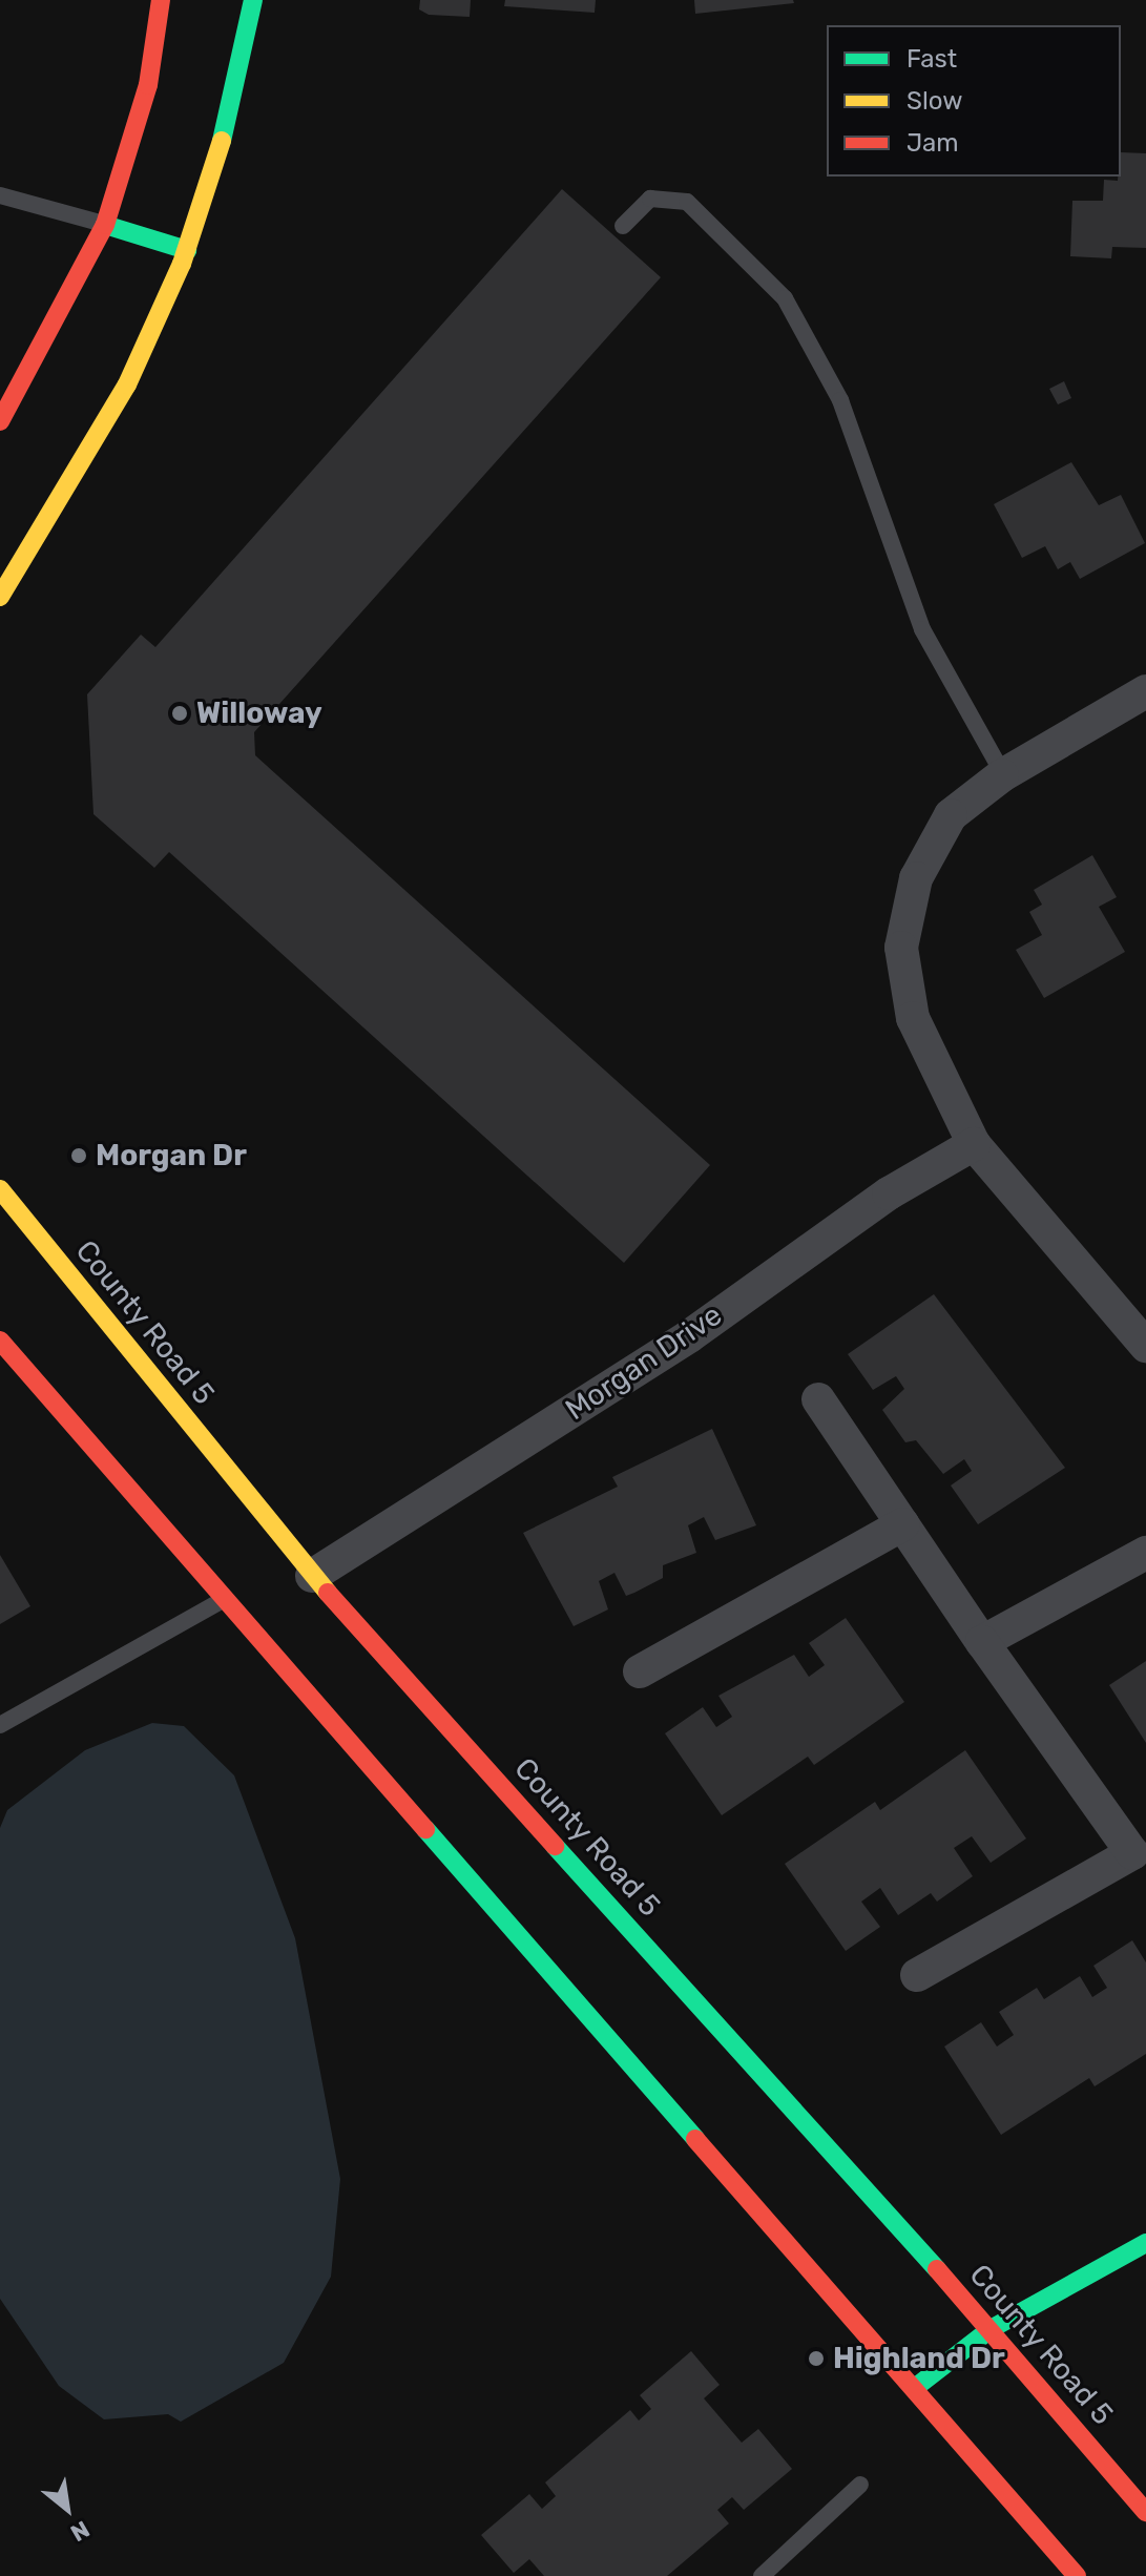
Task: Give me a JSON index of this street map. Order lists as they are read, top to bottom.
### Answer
{
  "streets": {
    "main road": ["County Road 5"],
    "street": ["Morgan Drive"]
  },
  "crossings": [
    ["County Road 5", "Morgan Drive"]
  ],
  "places": ["Willoway", "Morgan Dr", "Highland Dr"],
  "legend": ["Fast", "Slow", "Jam"],
  "north": "bottom right"
}
